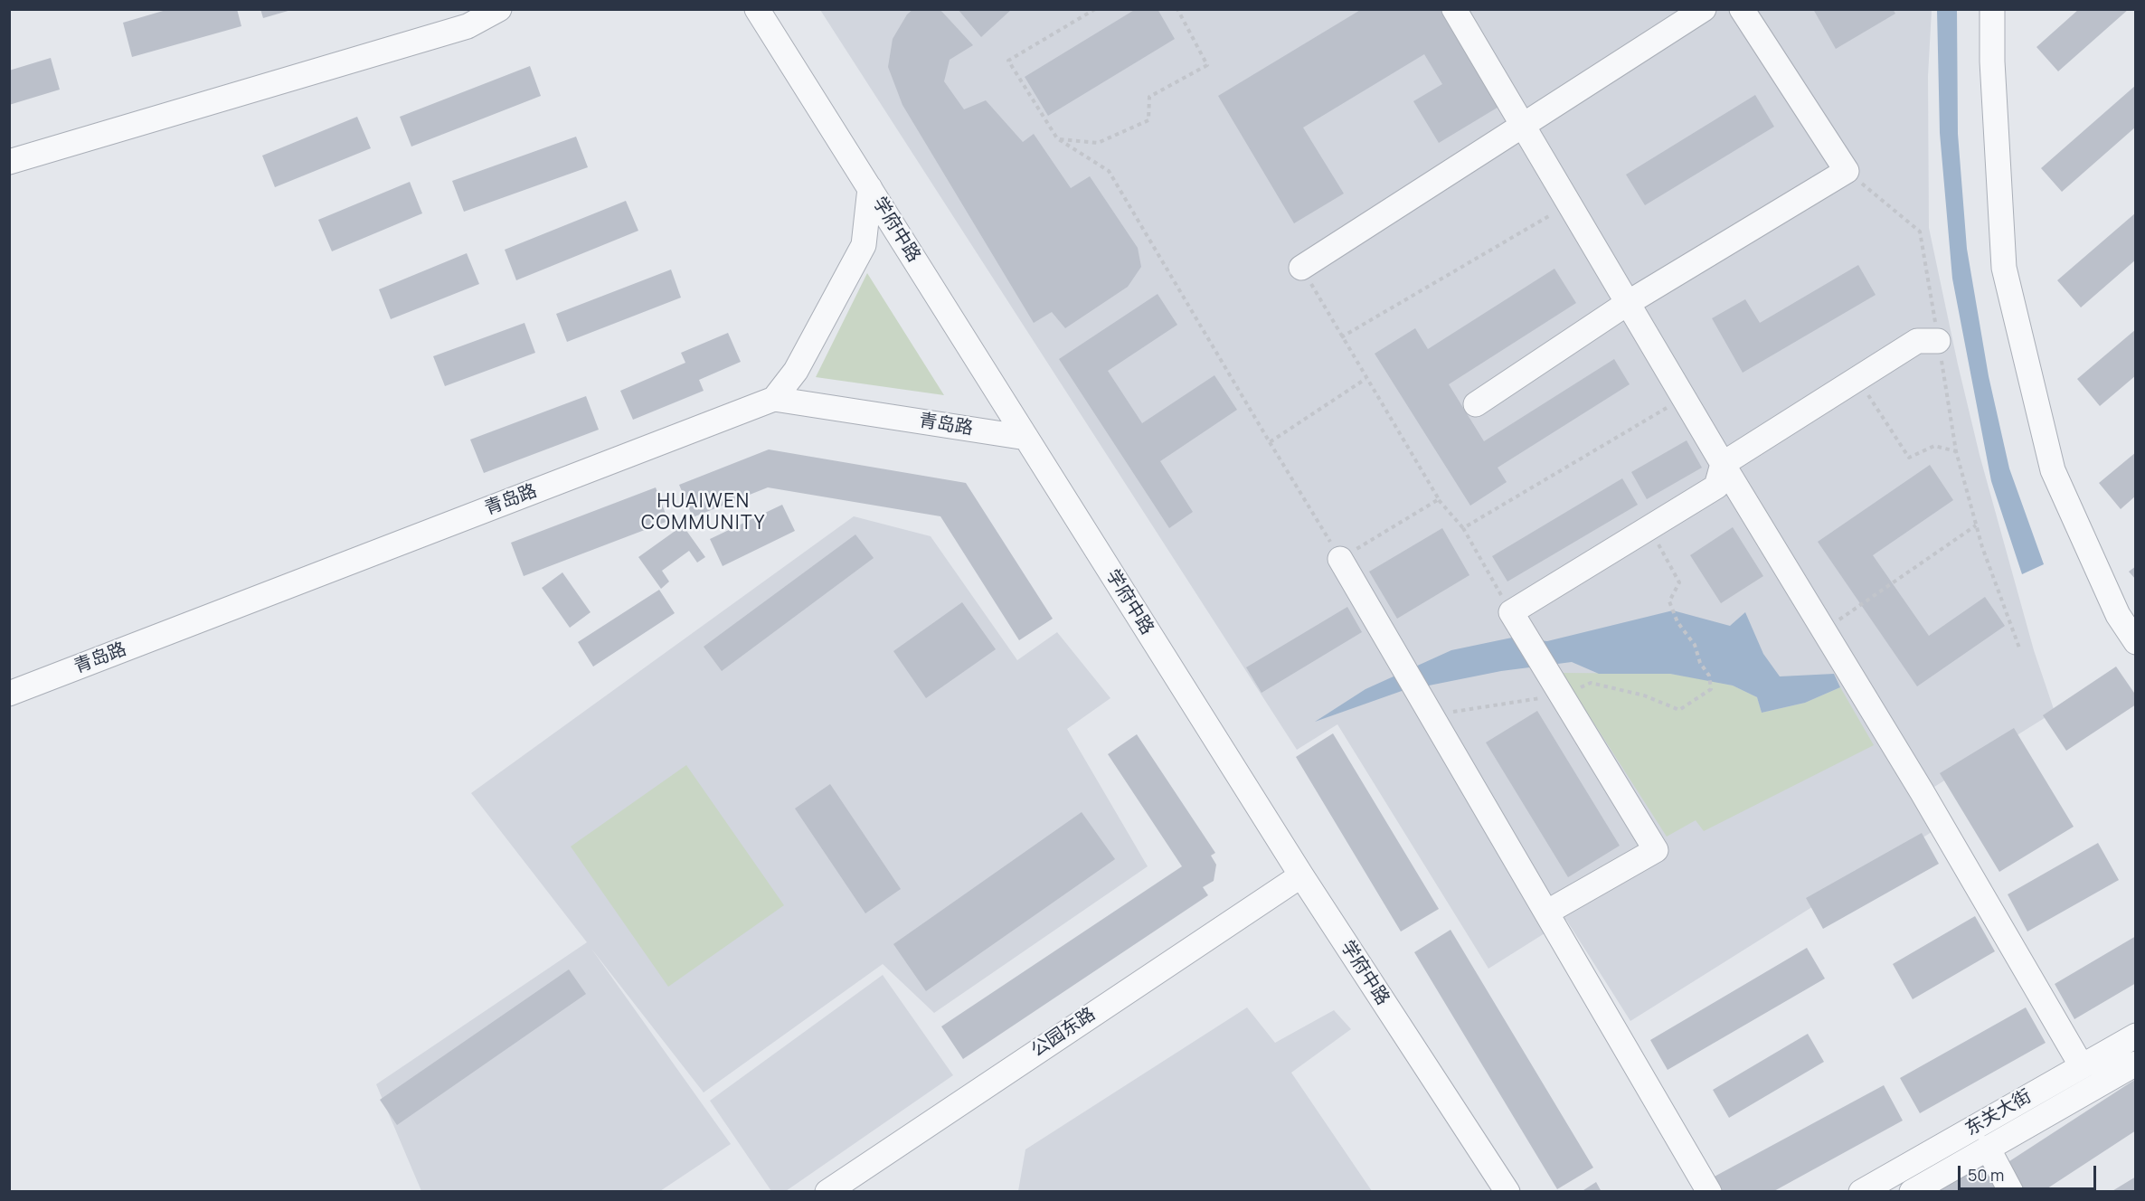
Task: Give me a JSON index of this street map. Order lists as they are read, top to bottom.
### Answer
{
  "streets": {
    "street": [
      "学府中路",
      "青岛路",
      "公园东路",
      "东关大街"
    ]
  },
  "crossings": [
    ["学府中路", "青岛路"],
    ["学府中路", "公园东路"]
  ],
  "districts": ["HUAIWEN COMMUNITY"],
  "scale_bar": "50 m"
}
